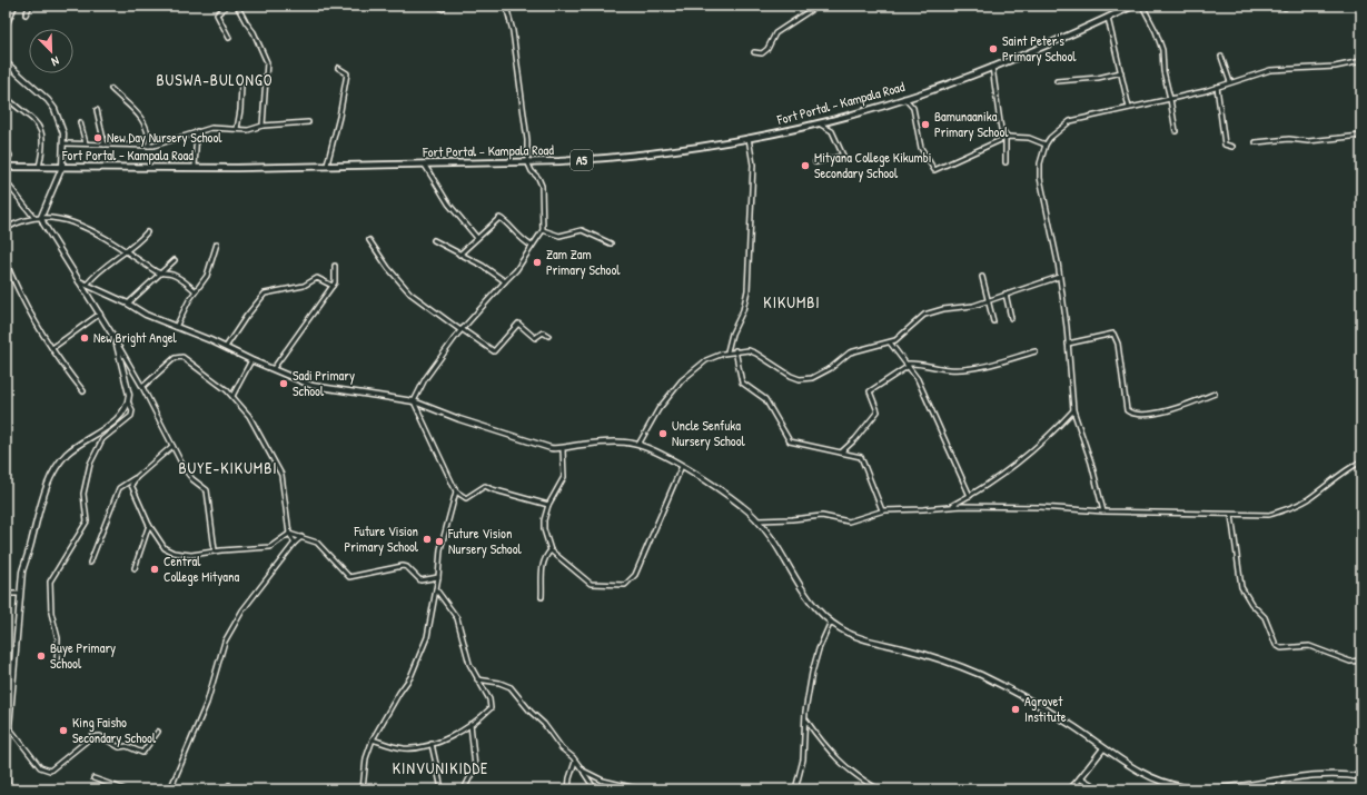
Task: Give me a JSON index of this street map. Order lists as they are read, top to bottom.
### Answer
{
  "streets": {
    "main road": ["Fort Portal - Kampala Road", "A5"]
  },
  "districts": [
    "BUSWA-BULONGO",
    "KIKUMBI",
    "BUYE-KIKUMBI",
    "KINVUNIKIDDE"
  ],
  "places": [
    "Saint Peter's Primary School",
    "Bamunaanika Primary School",
    "New Day Nursery School",
    "Mityana College Kikumbi Secondary School",
    "Zam Zam Primary School",
    "New Bright Angel",
    "Sadi Primary School",
    "Uncle Senfuka Nursery School",
    "Future Vision Primary School",
    "Future Vision Nursery School",
    "Central College Mityana",
    "Buye Primary School",
    "Agrovet Institute",
    "King Faisho Secondary School"
  ],
  "north": "bottom right"
}
